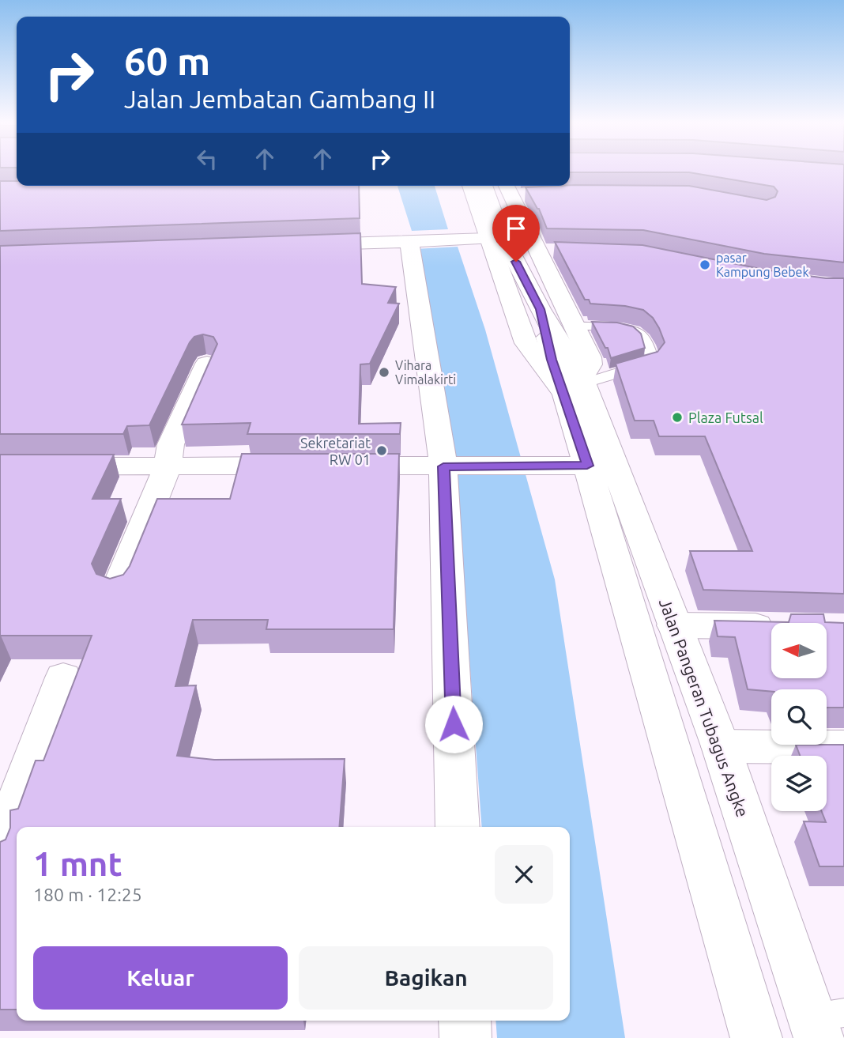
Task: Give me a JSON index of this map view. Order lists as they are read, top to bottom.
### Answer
{
  "streets": {
    "street": ["Jalan Pangeran Tubagus Angke"]
  },
  "places": [
    "pasar Kampung Bebek",
    "Vihara Vimalakirti",
    "Plaza Futsal",
    "Sekretariat RW 01"
  ],
  "north": "left",
  "page": {
    "turn": ["60 m", "Jalan Jembatan Gambang II"],
    "heading": ["1 mnt", "180 m · 12:25"],
    "buttons": ["Keluar", "Bagikan"]
  }
}
